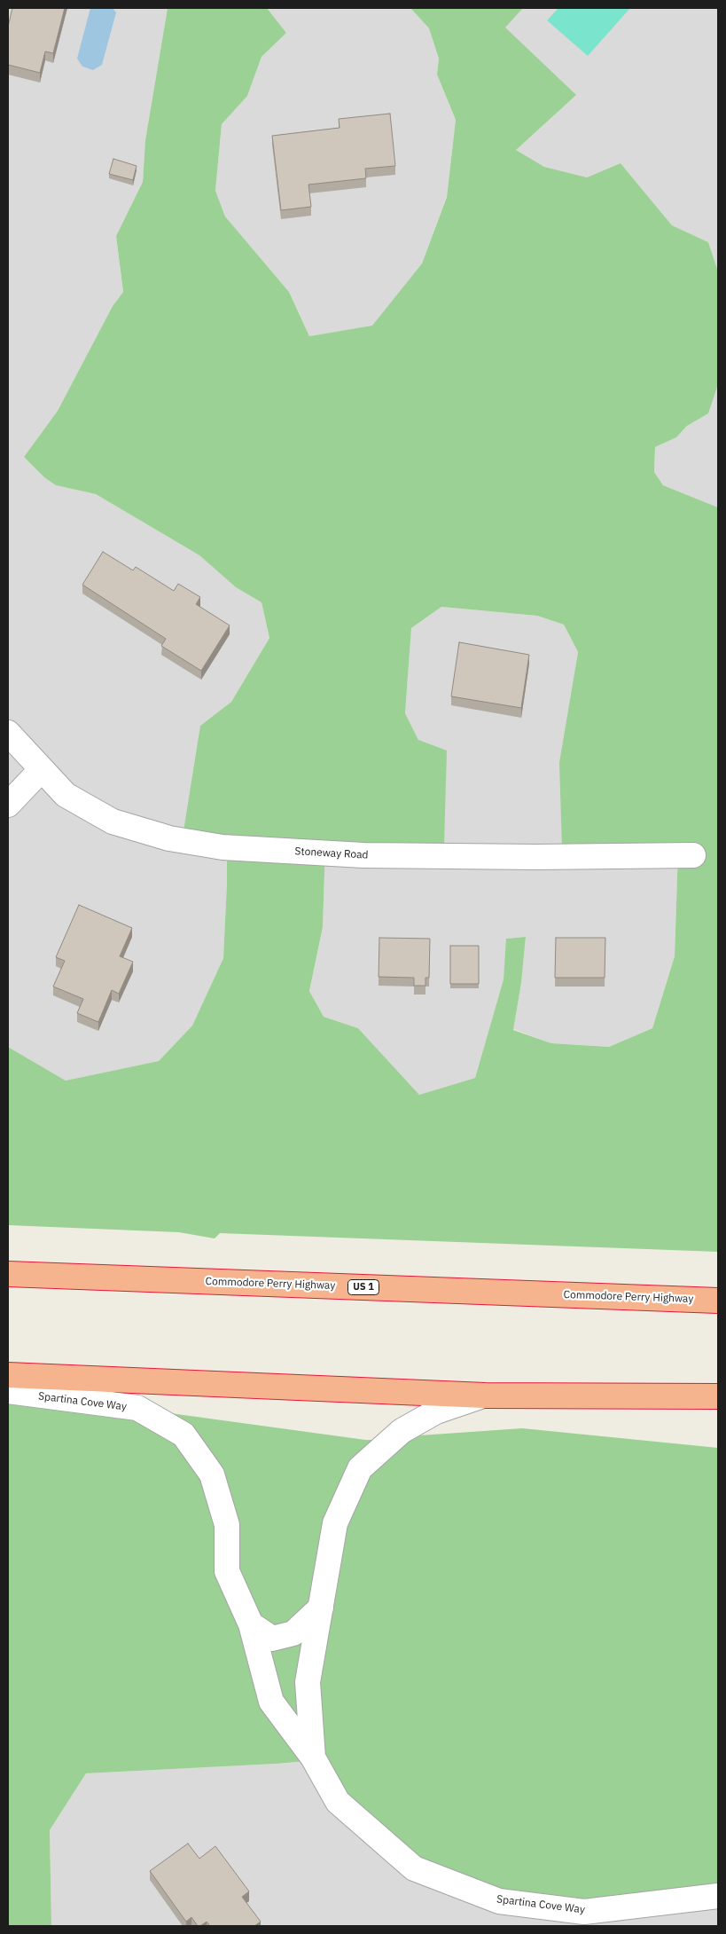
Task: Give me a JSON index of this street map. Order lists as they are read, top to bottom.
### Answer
{
  "streets": {
    "highway": ["Commodore Perry Highway", "US 1"],
    "street": ["Stoneway Road", "Spartina Cove Way"]
  }
}
